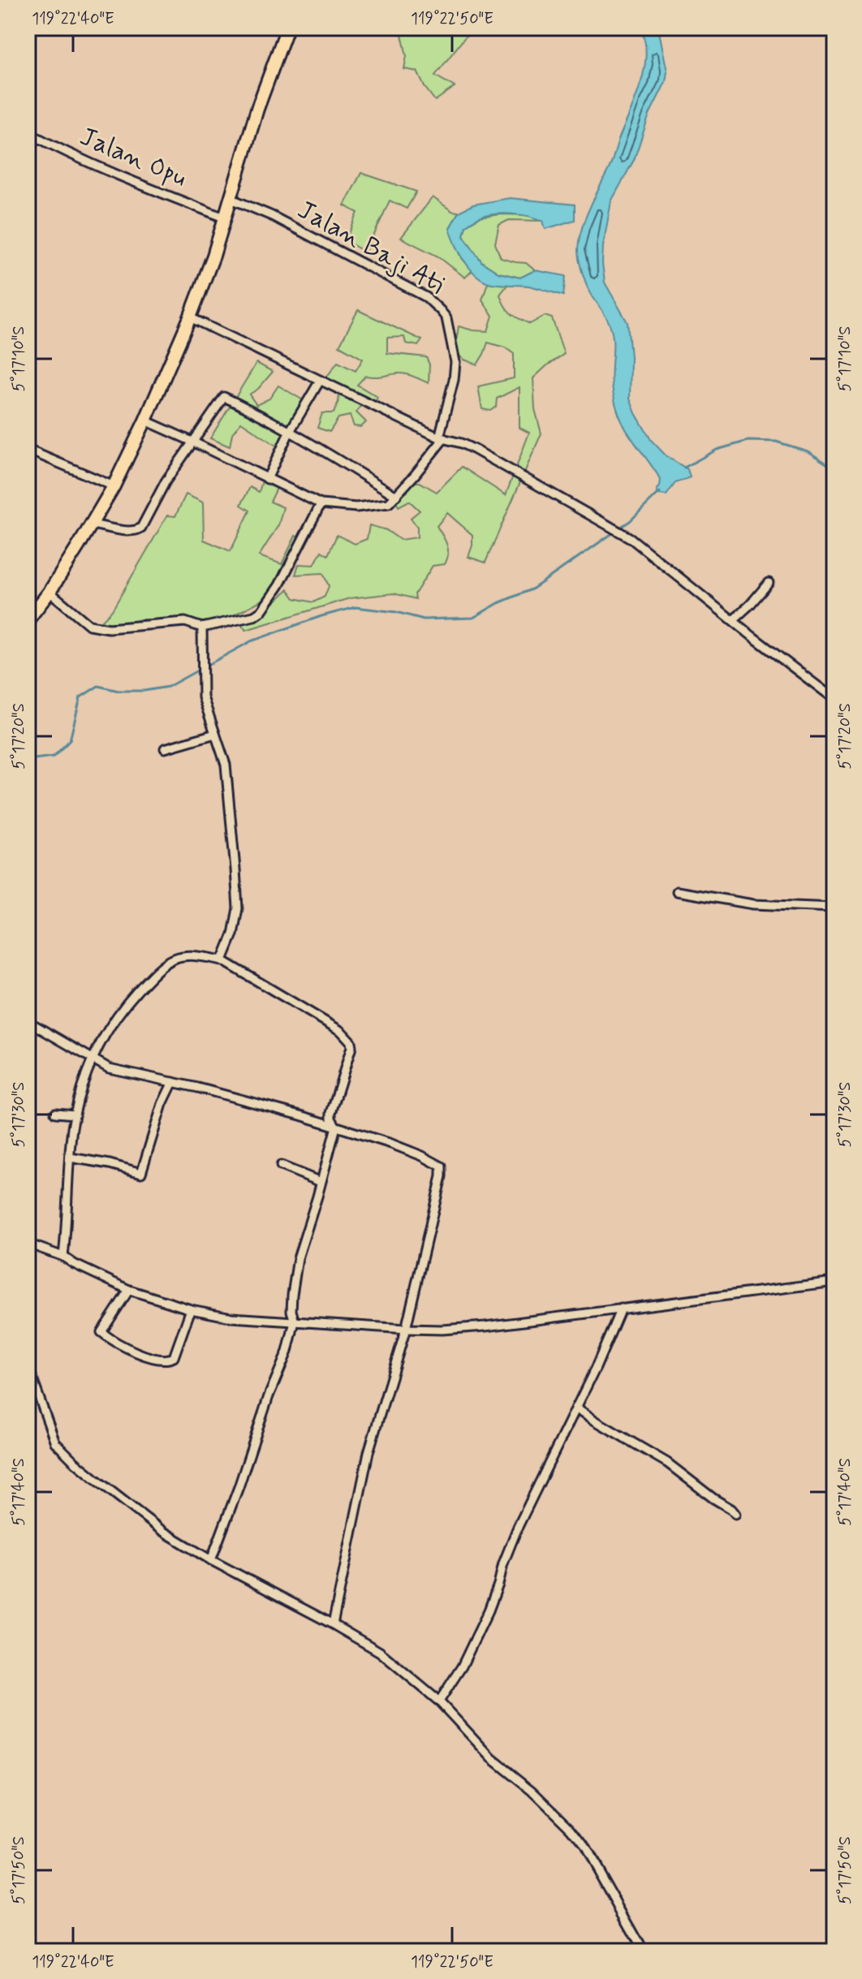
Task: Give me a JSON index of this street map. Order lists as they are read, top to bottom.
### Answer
{
  "streets": {
    "street": ["Jalan Opu", "Jalan Baji Ati"]
  },
  "coordinates": [
    "119°22'40\"E",
    "119°22'50\"E",
    "5°17'10\"S",
    "5°17'20\"S",
    "5°17'30\"S",
    "5°17'40\"S",
    "5°17'50\"S"
  ]
}
